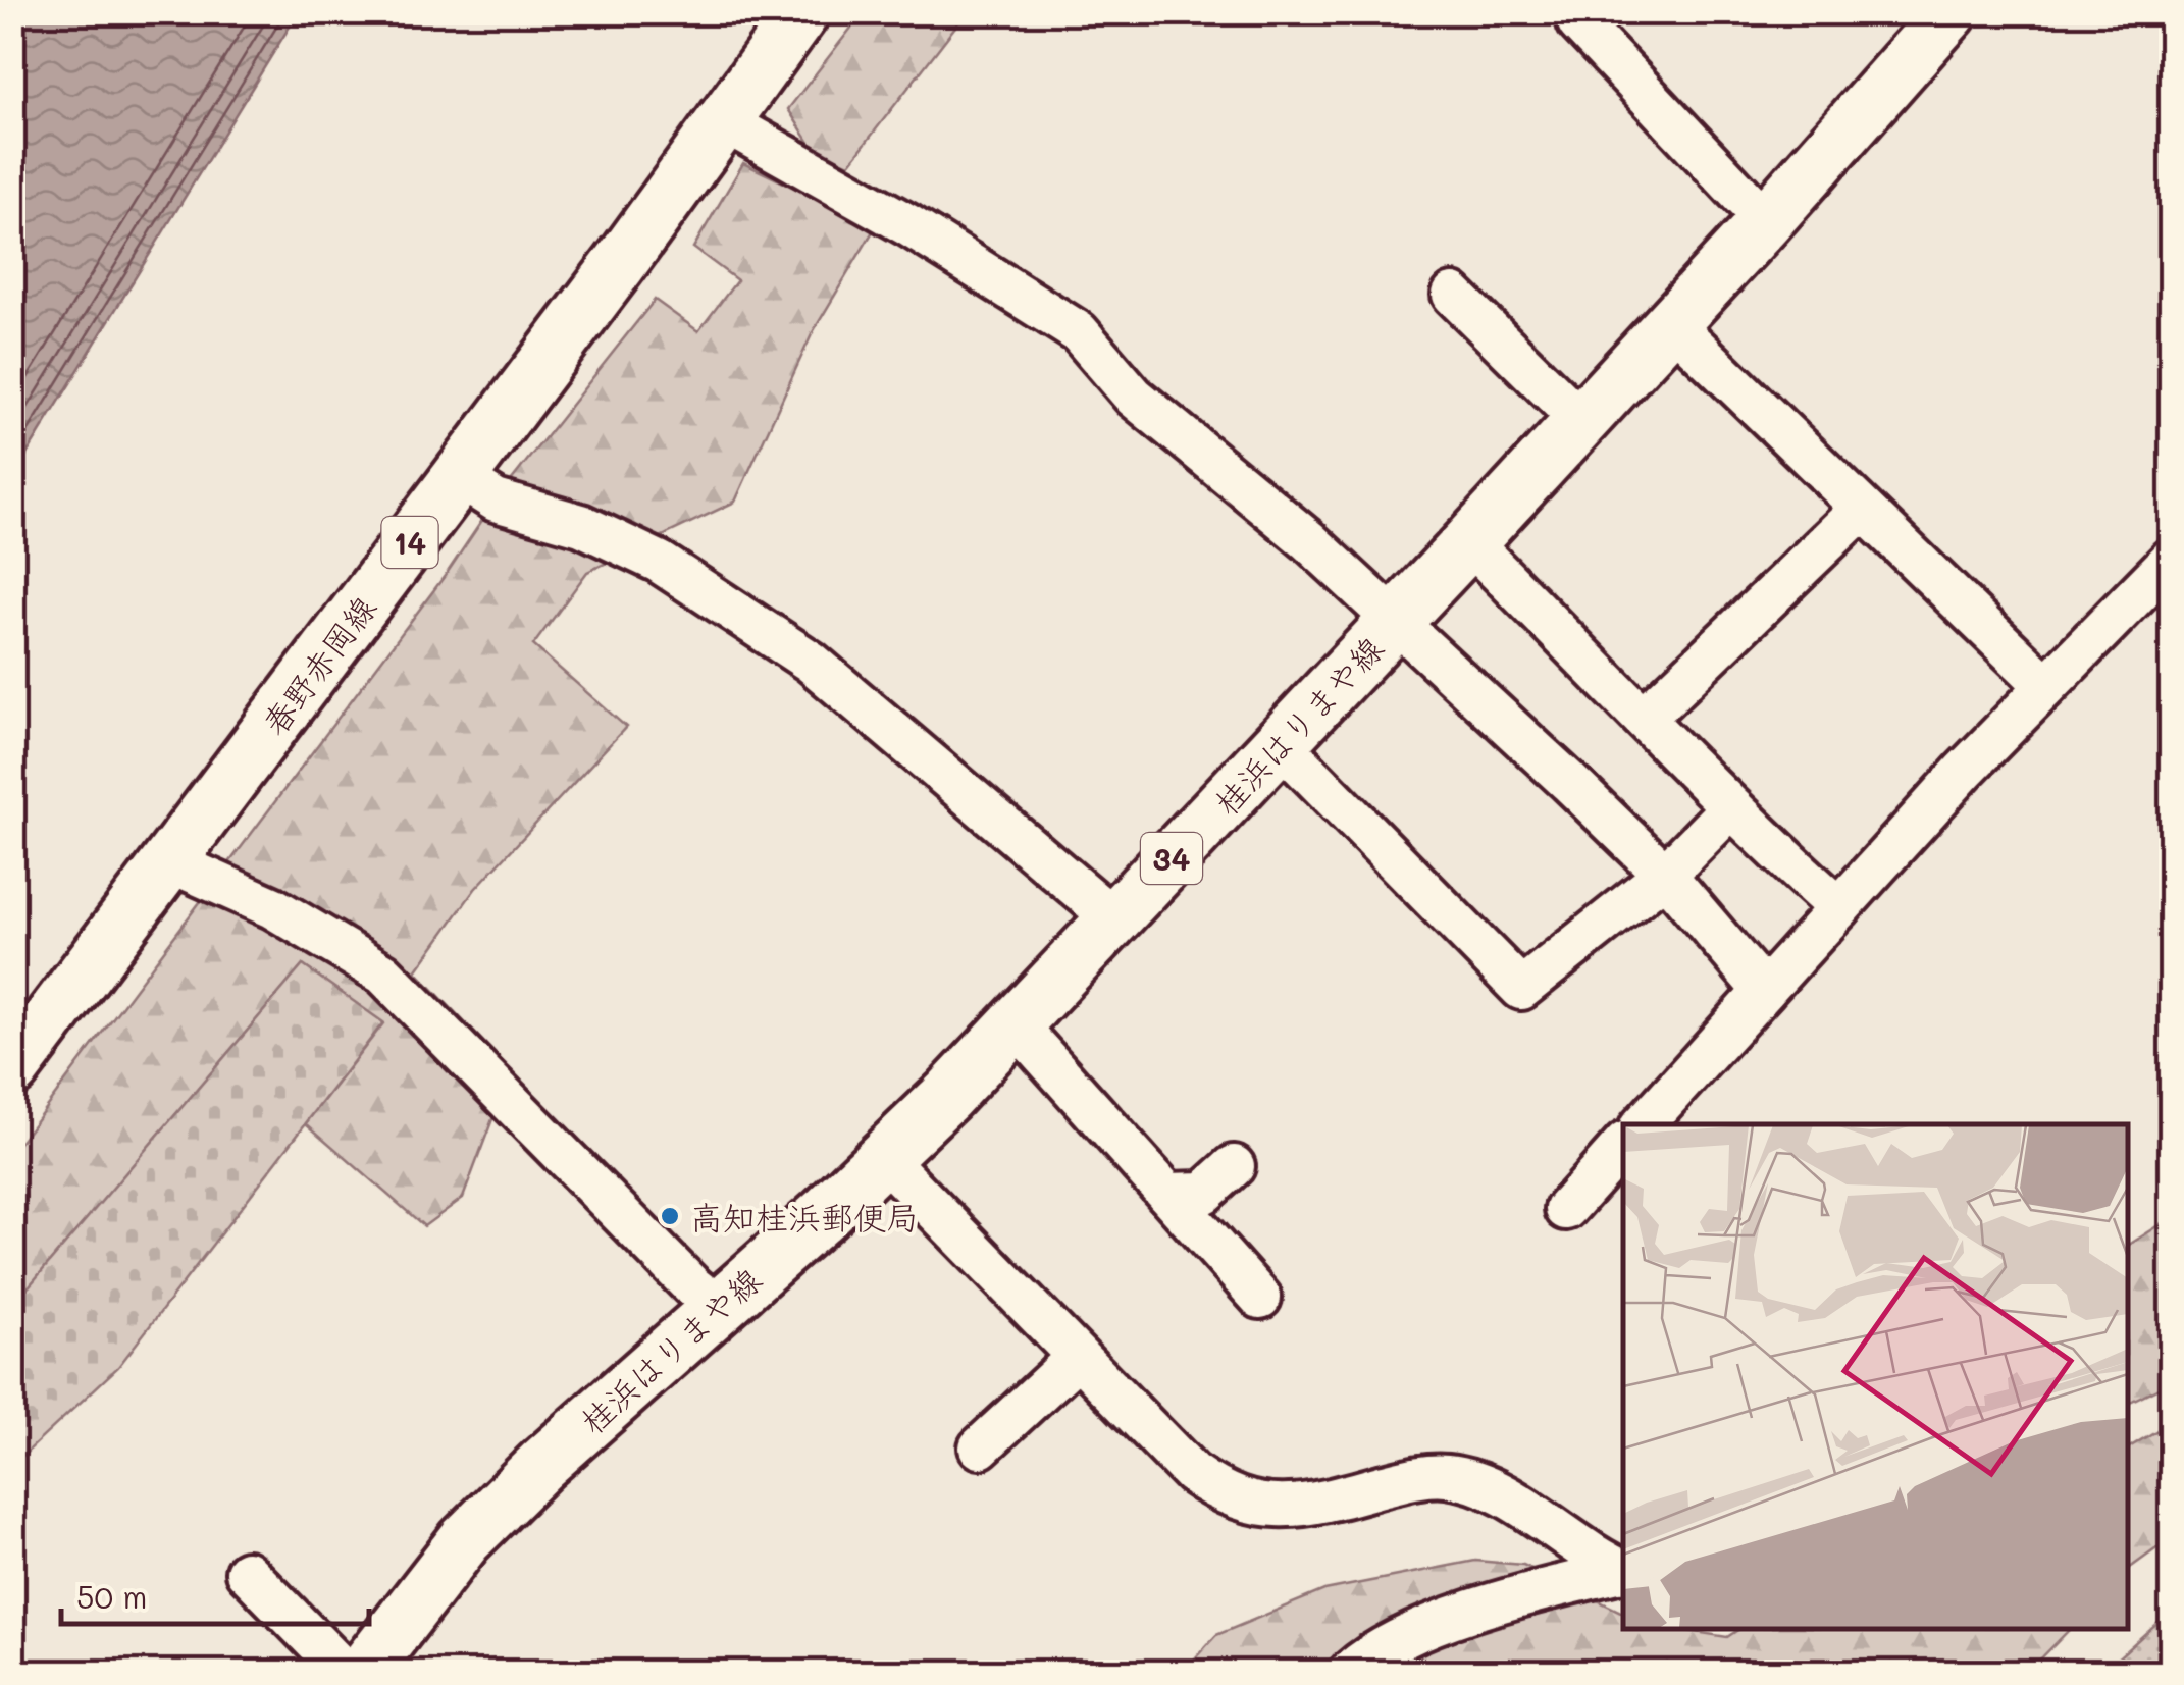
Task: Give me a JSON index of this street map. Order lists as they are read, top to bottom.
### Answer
{
  "streets": {
    "main road": [
      "14",
      "春野赤岡線",
      "桂浜はりまや線",
      "34"
    ]
  },
  "places": ["高知桂浜郵便局"],
  "scale_bar": "50 m"
}
